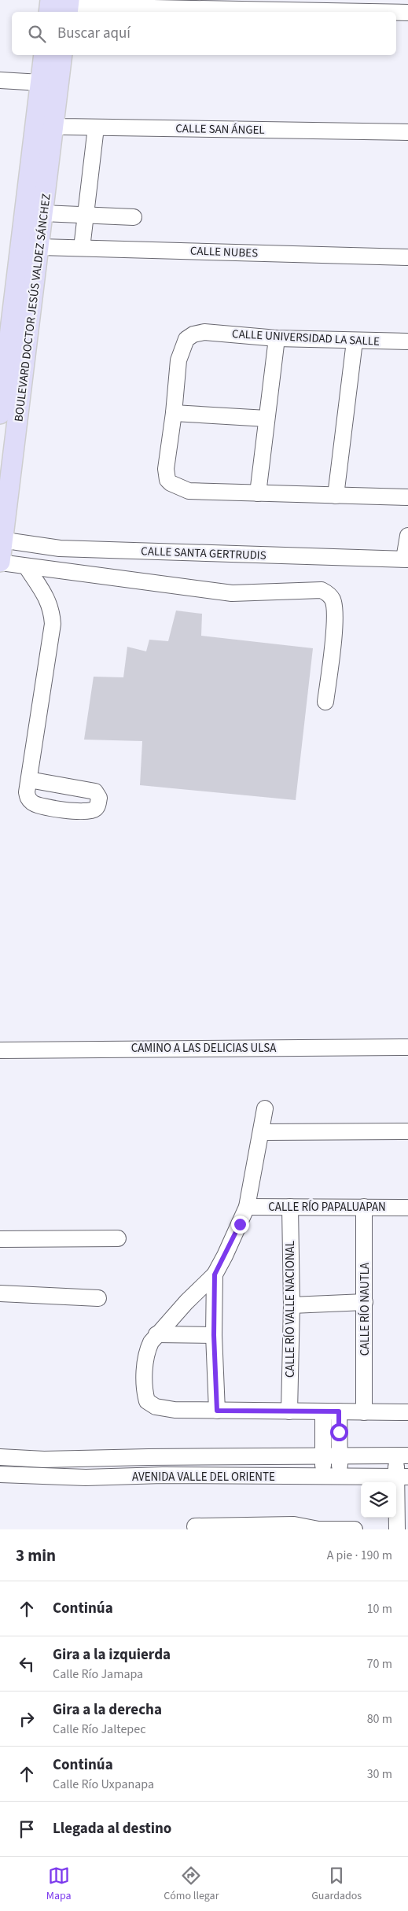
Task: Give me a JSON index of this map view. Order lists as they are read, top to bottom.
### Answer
{
  "streets": {
    "main road": ["BOULEVARD DOCTOR JESÚS VALDEZ SÁNCHEZ"],
    "street": [
      "CALLE SAN ÁNGEL",
      "CALLE NUBES",
      "CALLE UNIVERSIDAD LA SALLE",
      "CALLE SANTA GERTRUDIS",
      "CAMINO A LAS DELICIAS ULSA",
      "CALLE RÍO PAPALUAPAN",
      "CALLE RÍO VALLE NACIONAL",
      "CALLE RÍO NAUTLA",
      "AVENIDA VALLE DEL ORIENTE"
    ]
  },
  "crossings": [
    ["CALLE SAN ÁNGEL", "BOULEVARD DOCTOR JESÚS VALDEZ SÁNCHEZ"],
    ["CALLE NUBES", "BOULEVARD DOCTOR JESÚS VALDEZ SÁNCHEZ"],
    ["BOULEVARD DOCTOR JESÚS VALDEZ SÁNCHEZ", "CALLE SANTA GERTRUDIS"],
    ["CALLE RÍO PAPALUAPAN", "CALLE RÍO VALLE NACIONAL"],
    ["CALLE RÍO PAPALUAPAN", "CALLE RÍO NAUTLA"]
  ],
  "page": {
    "search": "Buscar aquí",
    "heading": ["3 min", "A pie · 190 m"],
    "list": [
      ["Continúa", "10 m"],
      ["Gira a la izquierda", "Calle Río Jamapa", "70 m"],
      ["Gira a la derecha", "Calle Río Jaltepec", "80 m"],
      ["Continúa", "Calle Río Uxpanapa", "30 m"],
      "Llegada al destino"
    ],
    "nav": ["Mapa", "Cómo llegar", "Guardados"]
  }
}
